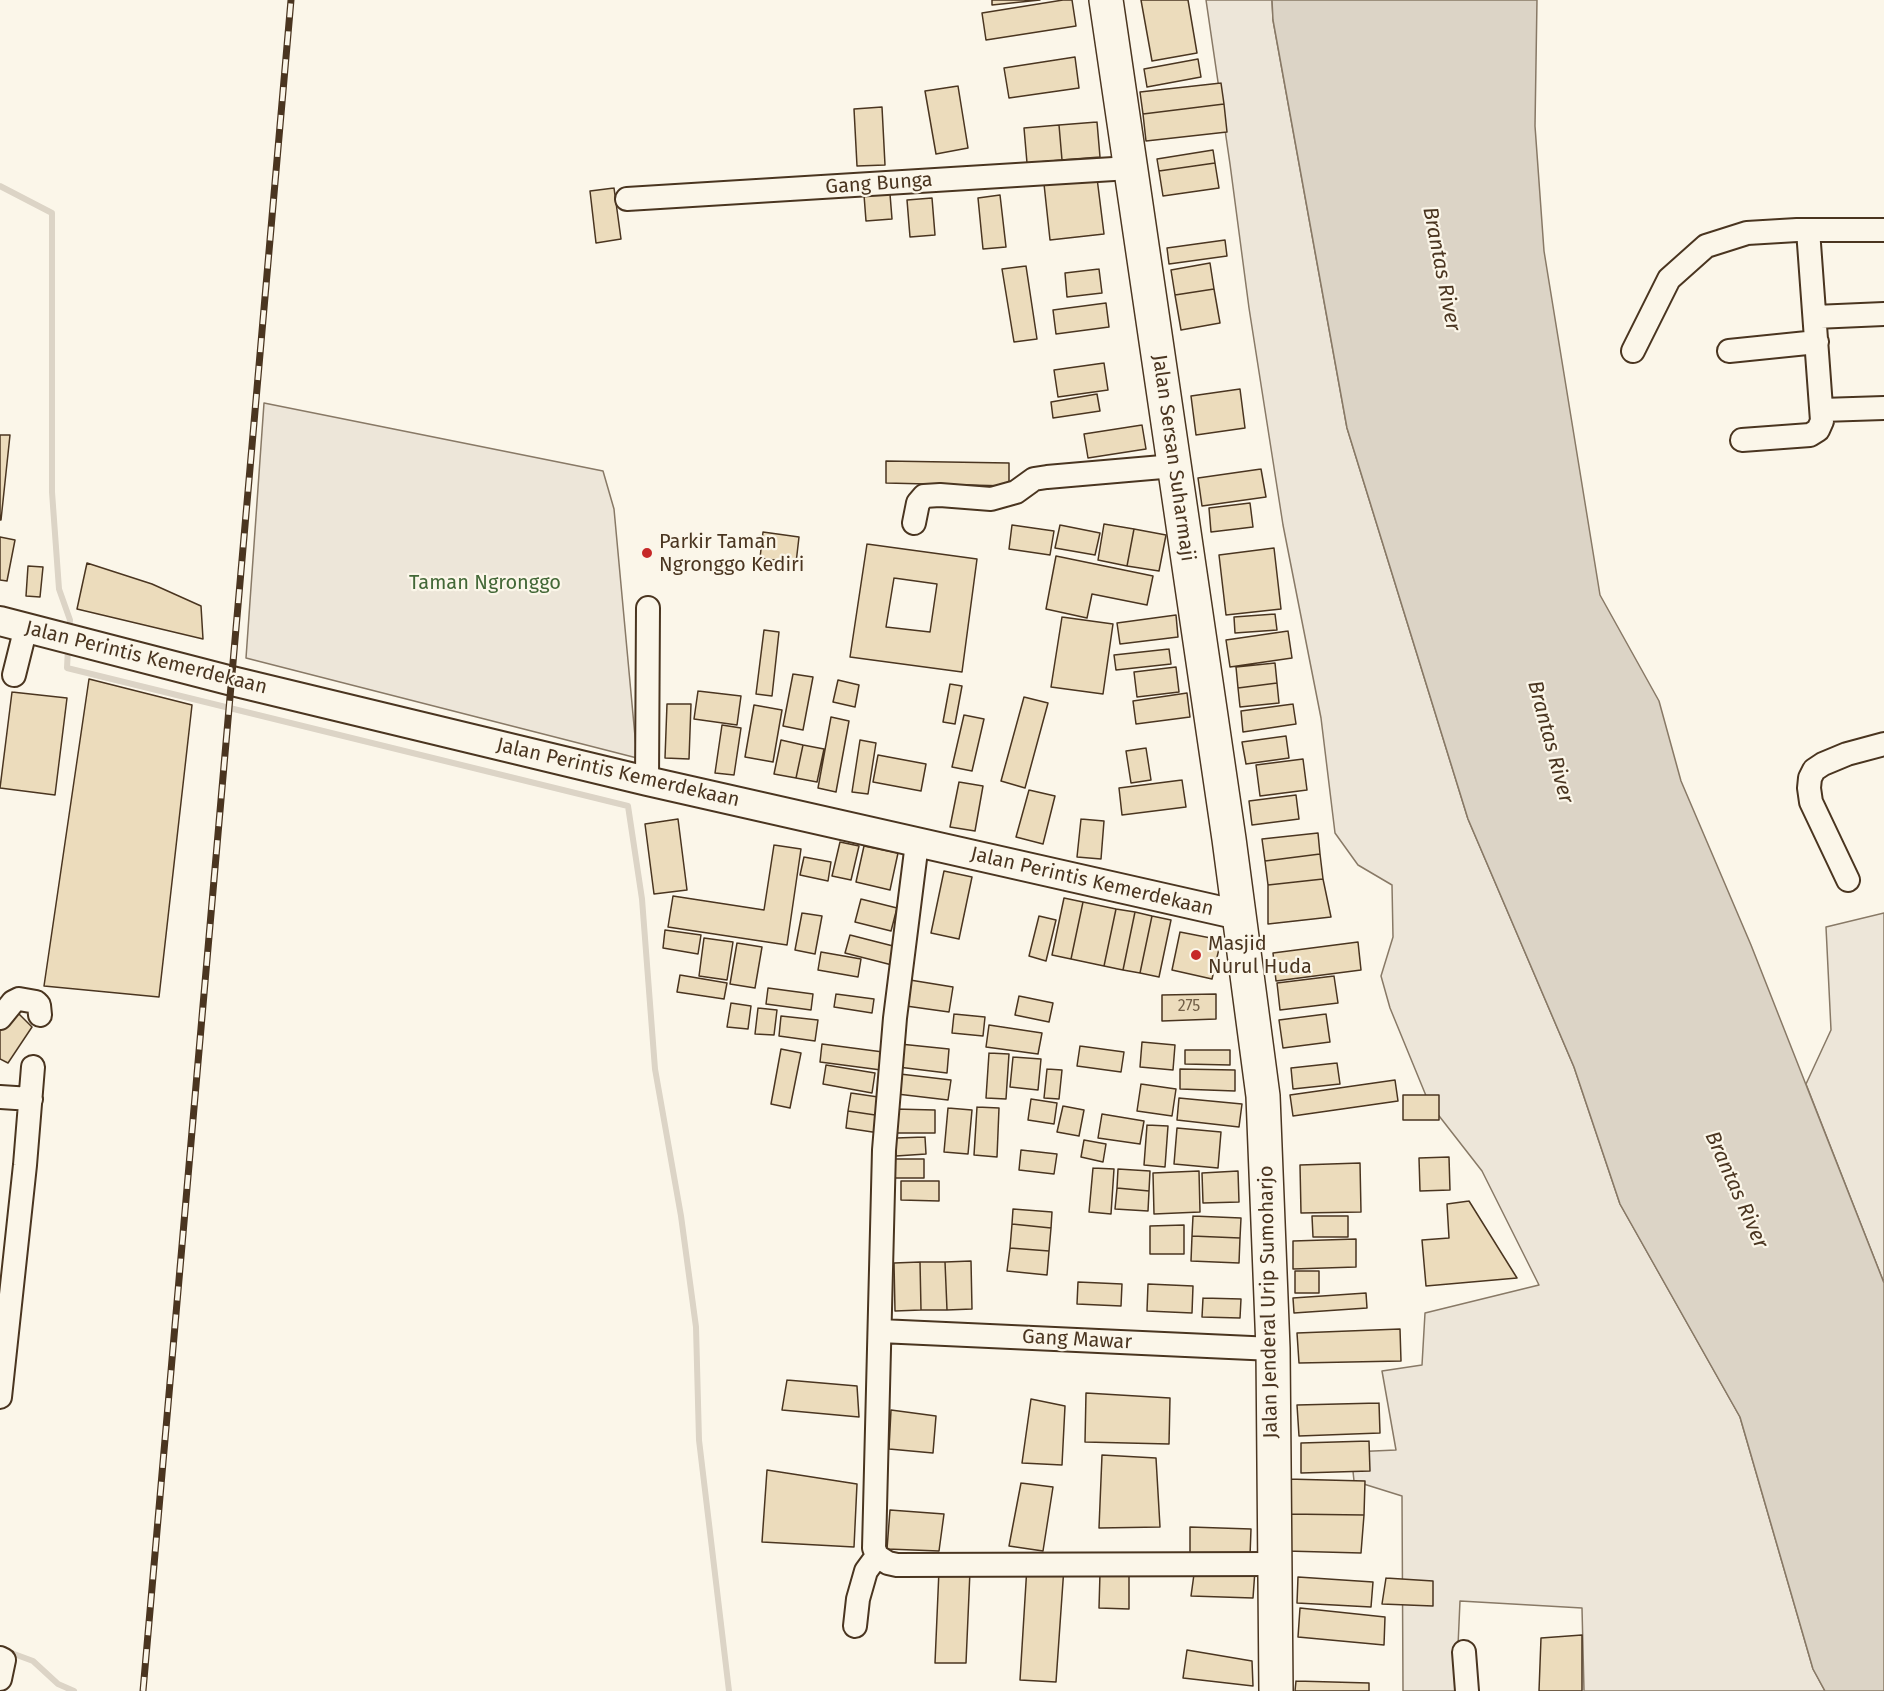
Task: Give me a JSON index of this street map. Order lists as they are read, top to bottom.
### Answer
{
  "streets": {
    "highway": ["Jalan Sersan Suharmaji", "Jalan Jenderal Urip Sumoharjo"],
    "main road": ["Jalan Perintis Kemerdekaan"],
    "street": ["Gang Bunga", "Gang Mawar"]
  },
  "crossings": [
    ["Gang Bunga", "Jalan Sersan Suharmaji"],
    ["Jalan Sersan Suharmaji", "Jalan Perintis Kemerdekaan"],
    ["Jalan Sersan Suharmaji", "Jalan Jenderal Urip Sumoharjo"],
    ["Jalan Perintis Kemerdekaan", "Jalan Jenderal Urip Sumoharjo"],
    ["Jalan Jenderal Urip Sumoharjo", "Gang Mawar"]
  ],
  "water": ["Brantas River"],
  "parks": ["Taman Ngronggo"],
  "places": ["Parkir Taman Ngronggo Kediri", "Masjid Nurul Huda"],
  "house_numbers": ["275"]
}
